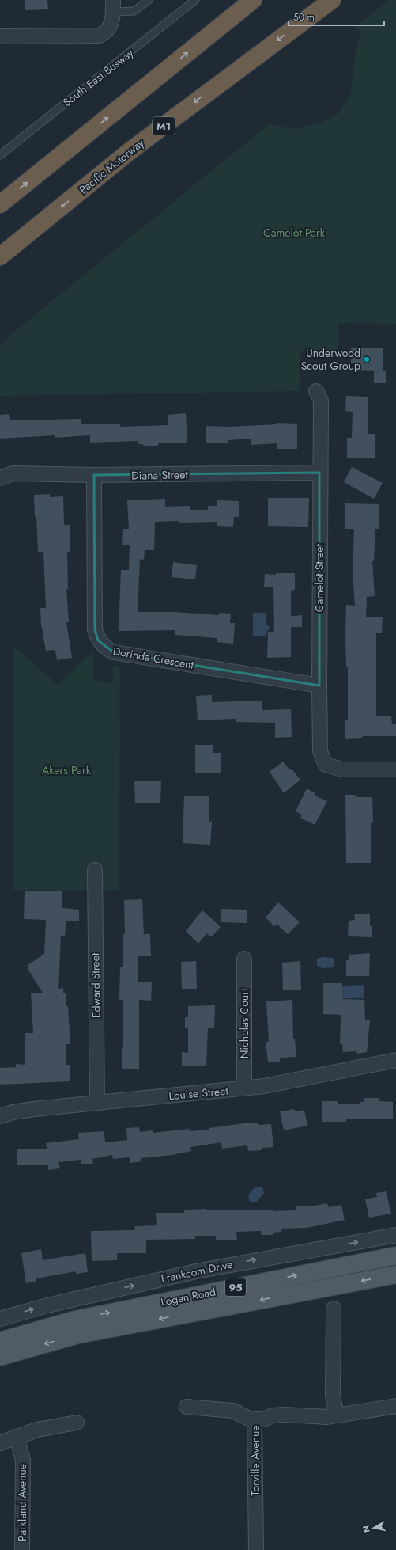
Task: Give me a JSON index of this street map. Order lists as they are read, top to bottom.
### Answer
{
  "streets": {
    "highway": ["M1", "Pacific Motorway"],
    "main road": ["95", "Logan Road"],
    "street": [
      "Diana Street",
      "Camelot Street",
      "Dorinda Crescent",
      "Edward Street",
      "Nicholas Court",
      "Louise Street",
      "Frankcom Drive",
      "Torville Avenue",
      "Parkland Avenue"
    ],
    "lane": ["South East Busway"]
  },
  "crossings": [
    ["Diana Street", "Camelot Street"],
    ["Diana Street", "Dorinda Crescent"],
    ["Camelot Street", "Dorinda Crescent"],
    ["Edward Street", "Louise Street"],
    ["Nicholas Court", "Louise Street"]
  ],
  "one_way": ["Frankcom Drive"],
  "parks": ["Camelot Park", "Akers Park"],
  "places": ["Underwood Scout Group"],
  "scale_bar": "50 m",
  "north": "left"
}
